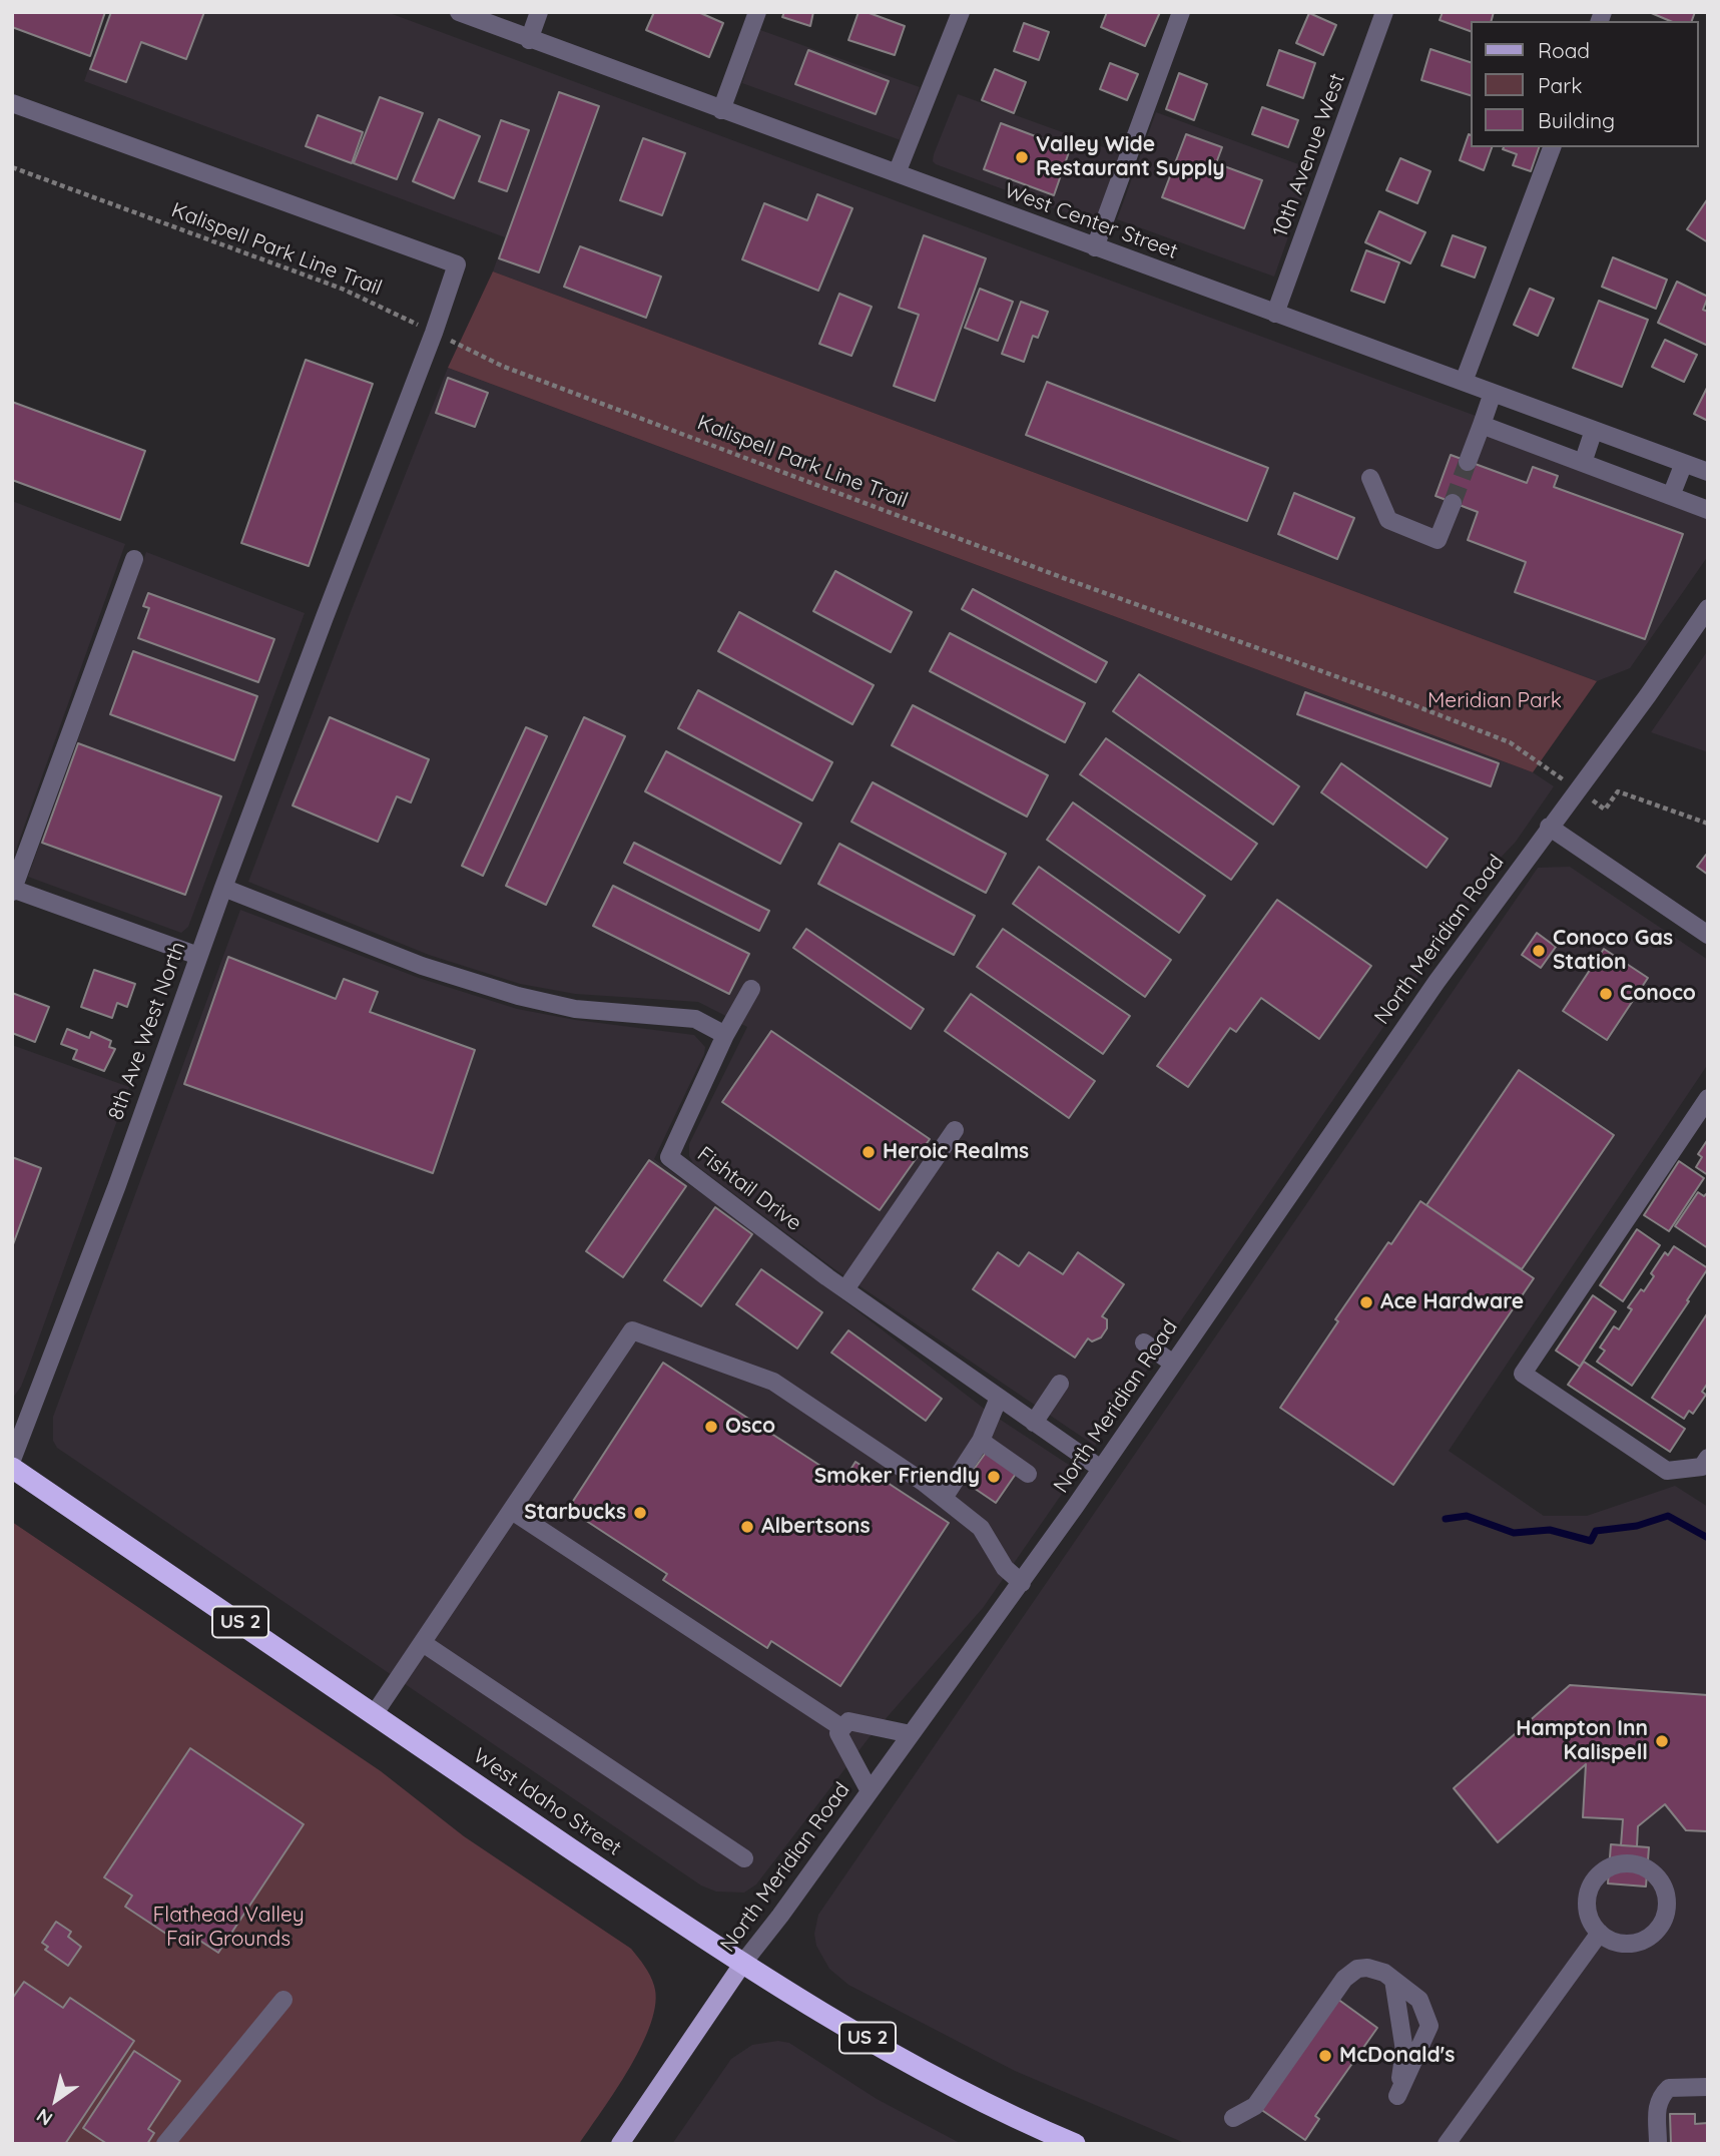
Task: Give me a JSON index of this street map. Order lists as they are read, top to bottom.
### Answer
{
  "streets": {
    "highway": ["US 2", "West Idaho Street"],
    "main road": ["North Meridian Road"],
    "street": [
      "10th Avenue West",
      "West Center Street",
      "8th Ave West North",
      "Fishtail Drive"
    ],
    "path": ["Kalispell Park Line Trail"]
  },
  "crossings": [
    ["10th Avenue West", "West Center Street"],
    ["Kalispell Park Line Trail", "North Meridian Road"],
    ["Kalispell Park Line Trail", "8th Ave West North"],
    ["North Meridian Road", "Fishtail Drive"],
    ["North Meridian Road", "West Idaho Street"]
  ],
  "parks": ["Meridian Park", "Flathead Valley Fair Grounds"],
  "places": [
    "Valley Wide Restaurant Supply",
    "Conoco Gas Station",
    "Conoco",
    "Heroic Realms",
    "Ace Hardware",
    "Osco",
    "Smoker Friendly",
    "Starbucks",
    "Albertsons",
    "Hampton Inn Kalispell",
    "McDonald's"
  ],
  "legend": ["Road", "Park", "Building"],
  "north": "bottom left"
}
